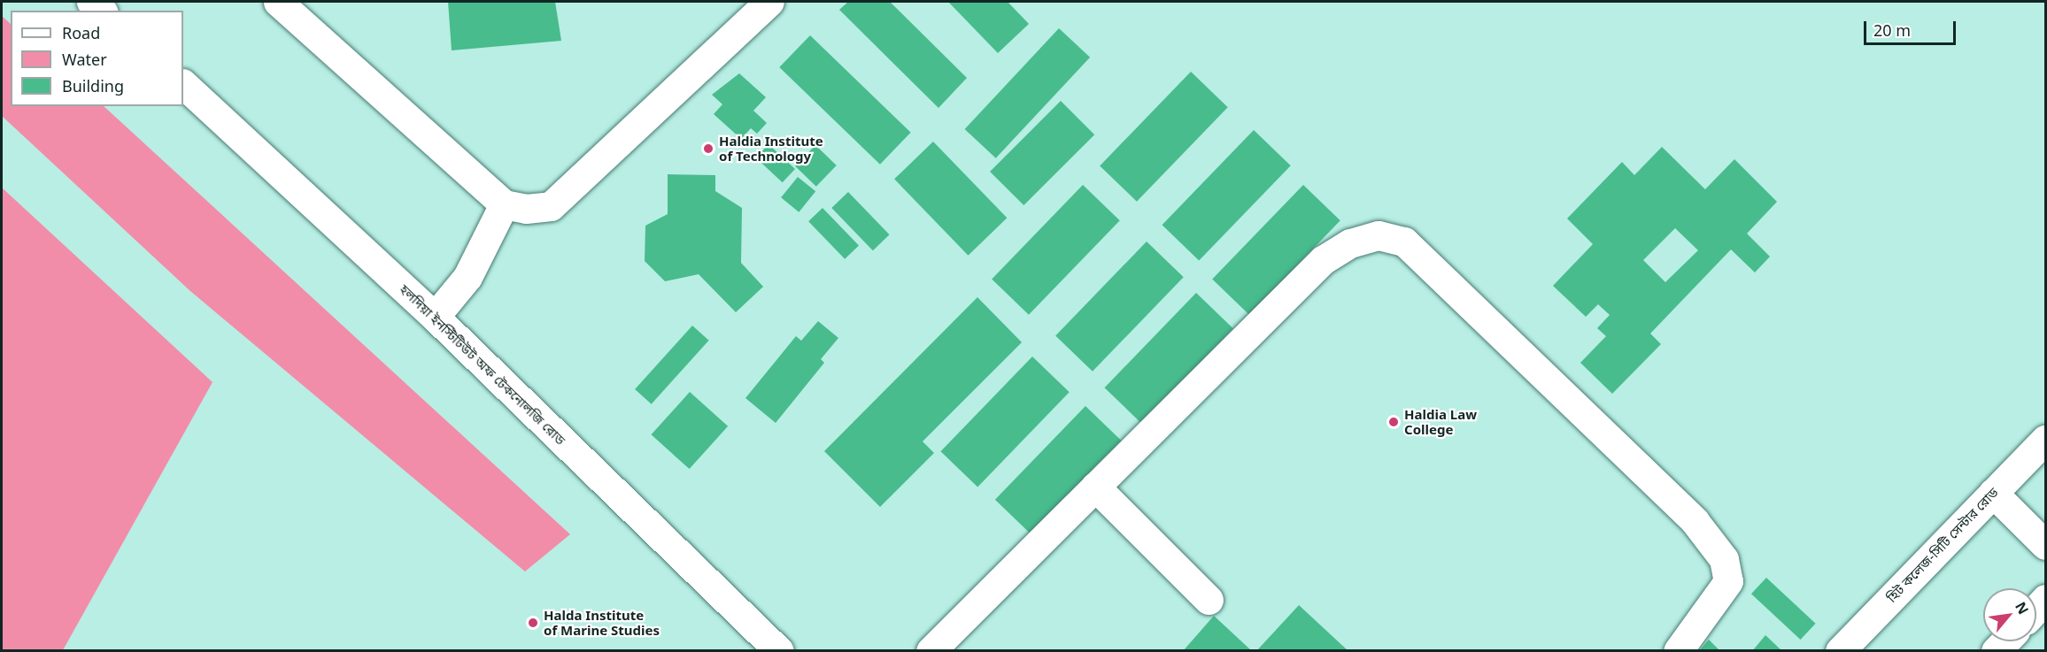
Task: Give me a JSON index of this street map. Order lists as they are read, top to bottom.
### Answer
{
  "streets": {
    "street": ["হলদিয়া ইনস্টিটিউট অফ টেকনোলজি রোড", "হিট কলেজ-সিটি সেন্টার রোড"]
  },
  "places": ["Haldia Institute of Technology", "Haldia Law College", "Halda Institute of Marine Studies"],
  "legend": ["Road", "Water", "Building"],
  "scale_bar": "20 m",
  "north": "top right"
}
